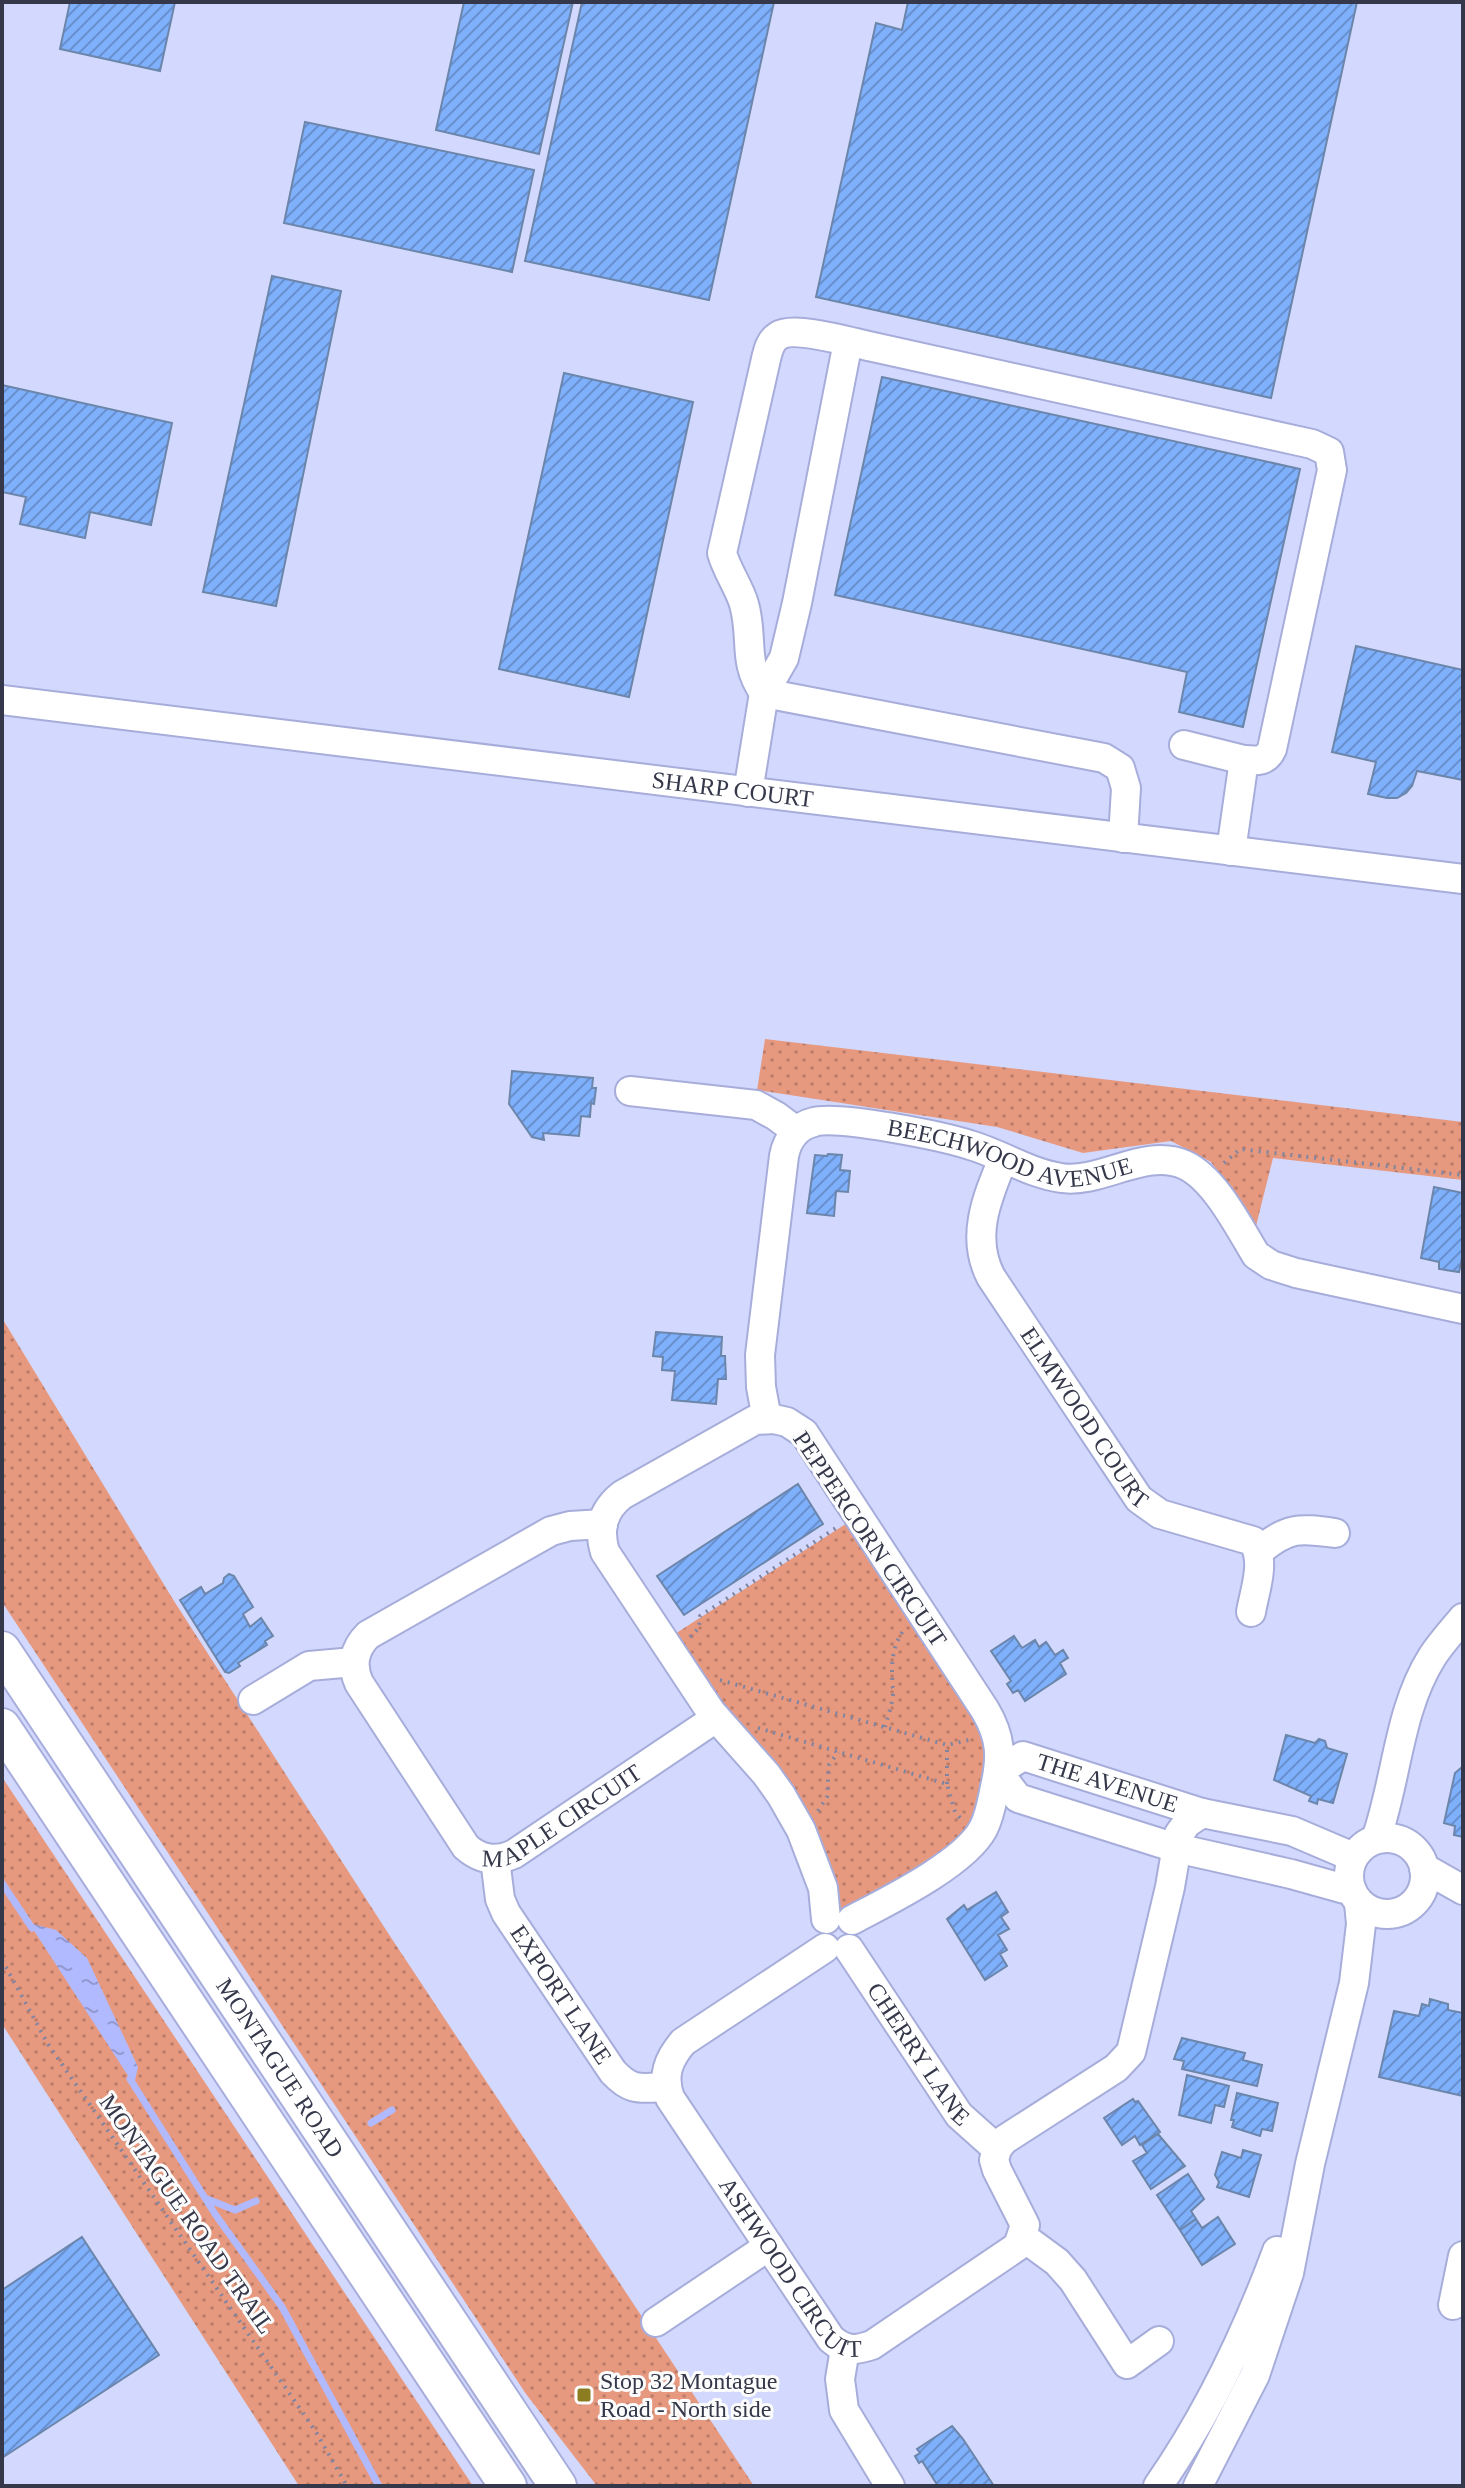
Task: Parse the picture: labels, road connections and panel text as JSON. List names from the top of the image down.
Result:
{
  "streets": {
    "main road": ["MONTAGUE ROAD"],
    "street": [
      "SHARP COURT",
      "BEECHWOOD AVENUE",
      "ELMWOOD COURT",
      "PEPPERCORN CIRCUIT",
      "THE AVENUE",
      "MAPLE CIRCUIT",
      "EXPORT LANE",
      "CHERRY LANE",
      "ASHWOOD CIRCUIT"
    ],
    "path": ["MONTAGUE ROAD TRAIL"]
  },
  "crossings": [
    ["BEECHWOOD AVENUE", "ELMWOOD COURT"],
    ["PEPPERCORN CIRCUIT", "THE AVENUE"],
    ["MAPLE CIRCUIT", "EXPORT LANE"],
    ["EXPORT LANE", "ASHWOOD CIRCUIT"]
  ],
  "places": {
    "transit": ["Stop 32 Montague Road - North side"]
  }
}
